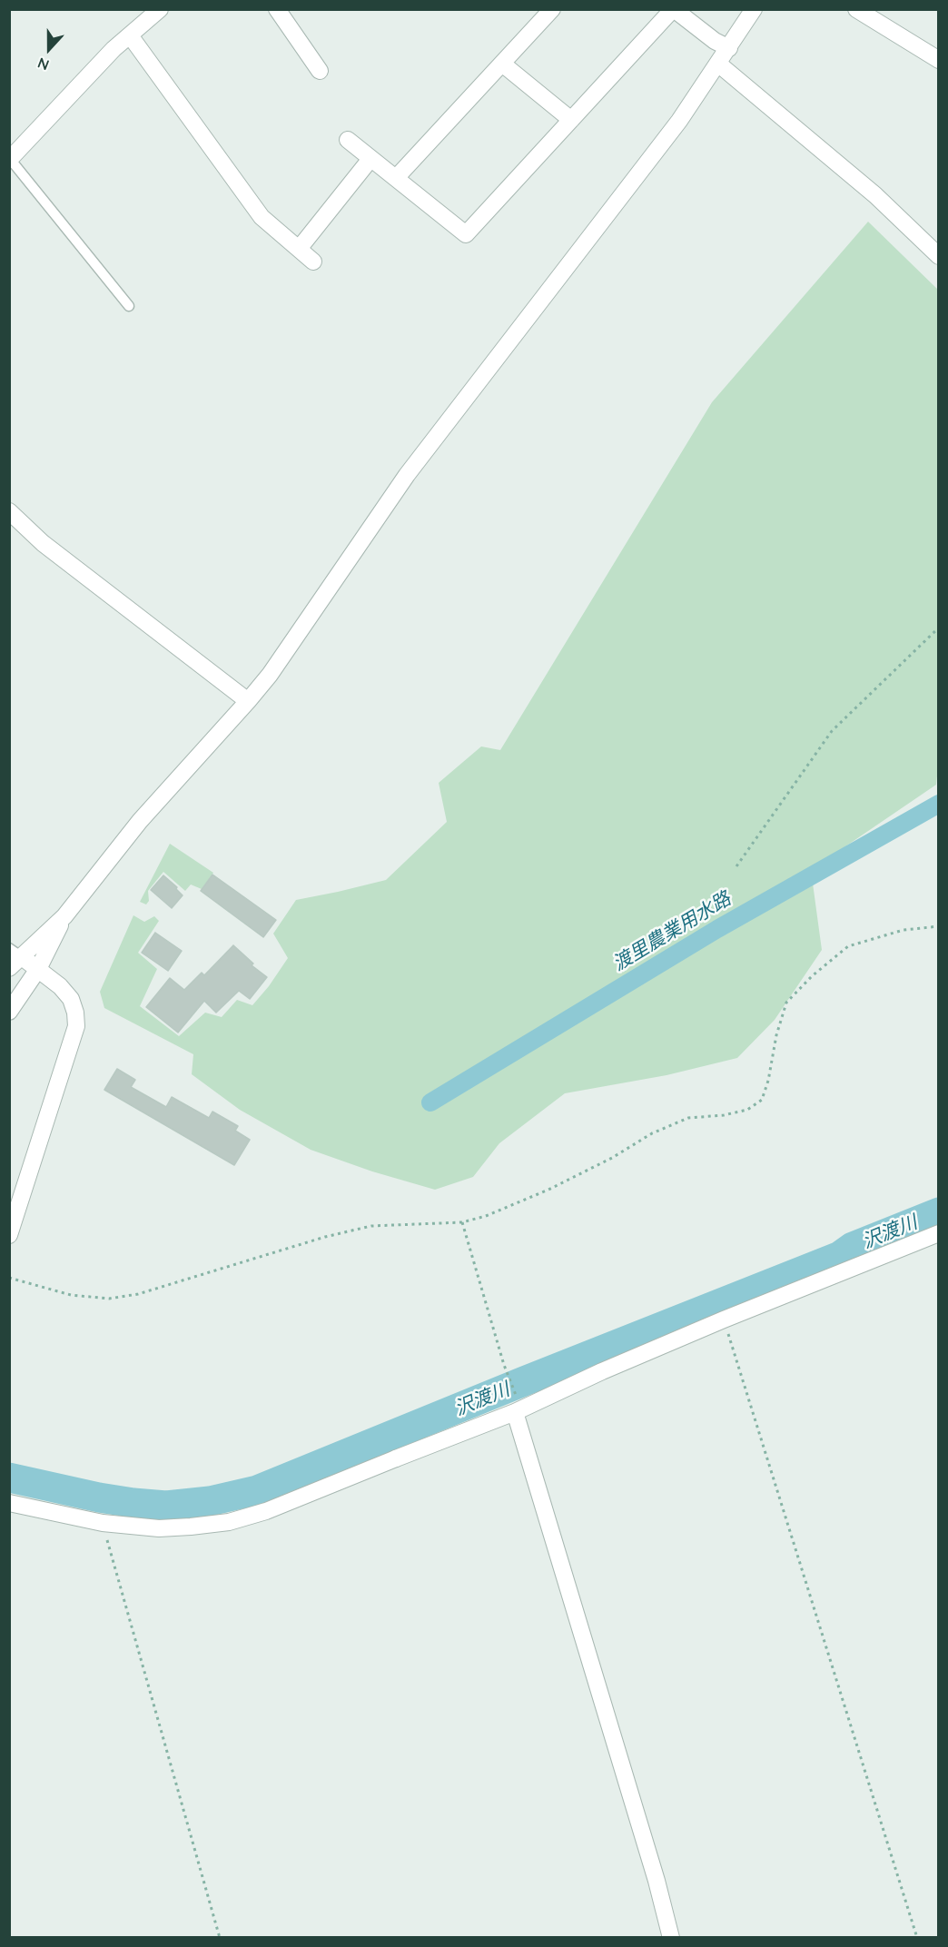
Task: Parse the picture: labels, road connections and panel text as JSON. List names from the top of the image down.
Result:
{
  "water": ["渡里農業用水路", "沢渡川"],
  "north": "bottom"
}
